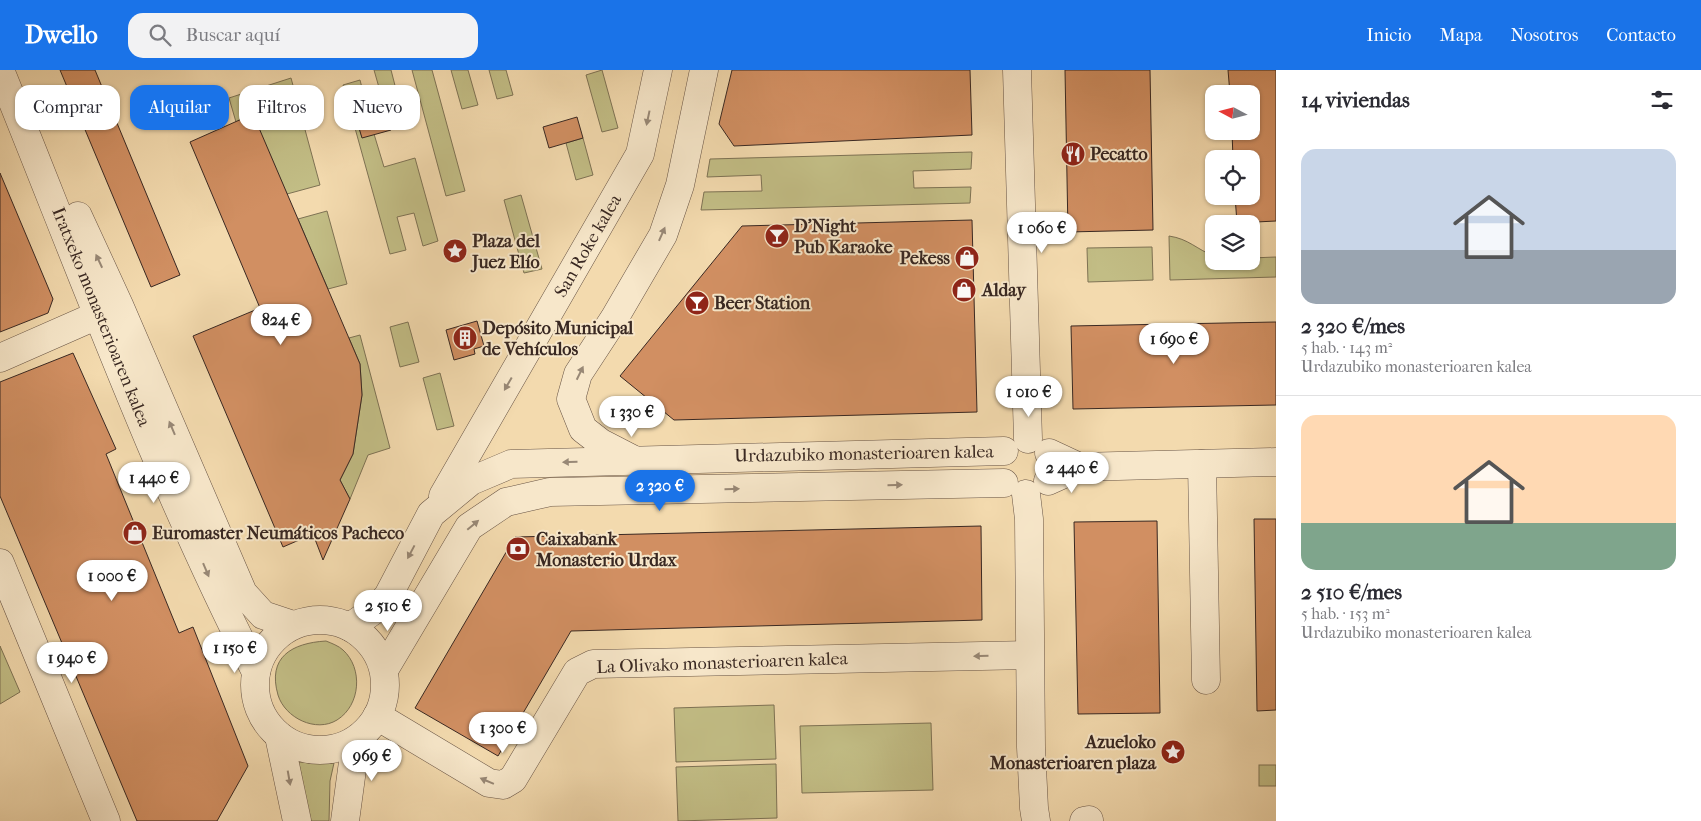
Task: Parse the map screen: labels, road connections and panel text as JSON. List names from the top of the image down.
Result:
{
  "streets": {
    "street": [
      "San Roke kalea",
      "Iratxeko monasterioaren kalea",
      "Urdazubiko monasterioaren kalea",
      "La Olivako monasterioaren kalea"
    ]
  },
  "crossings": [
    ["San Roke kalea", "Urdazubiko monasterioaren kalea"],
    ["Iratxeko monasterioaren kalea", "Urdazubiko monasterioaren kalea"],
    ["Iratxeko monasterioaren kalea", "La Olivako monasterioaren kalea"],
    ["Urdazubiko monasterioaren kalea", "La Olivako monasterioaren kalea"]
  ],
  "one_way": ["San Roke kalea", "La Olivako monasterioaren kalea"],
  "places": {
    "restaurant": ["Pecatto"],
    "bar": ["D'Night Pub Karaoke", "Beer Station"],
    "place": ["Plaza del Juez Elío", "Azueloko Monasterioaren plaza"],
    "shop": ["Pekess", "Alday", "Euromaster Neumáticos Pacheco"],
    "building": ["Depósito Municipal de Vehículos"],
    "bank": ["Caixabank Monasterio Urdax"]
  },
  "north": "left",
  "page": {
    "header": "Dwello",
    "search": "Buscar aquí",
    "nav": [
      "Inicio",
      "Mapa",
      "Nosotros",
      "Contacto"
    ],
    "heading": "14 viviendas",
    "chip": [
      "Comprar",
      "Alquilar",
      "Filtros",
      "Nuevo"
    ],
    "list": [
      {
        "name": "2 320 €/mes",
        "note": "5 hab. · 143 m² · Urdazubiko monasterioaren kalea"
      },
      {
        "name": "2 510 €/mes",
        "note": "5 hab. · 153 m² · Urdazubiko monasterioaren kalea"
      }
    ],
    "price": [
      "1 060 €",
      "824 €",
      "1 690 €",
      "1 010 €",
      "1 330 €",
      "2 440 €",
      "1 440 €",
      "2 320 €",
      "1 000 €",
      "2 510 €",
      "1 150 €",
      "1 940 €",
      "1 300 €",
      "969 €"
    ]
  }
}
